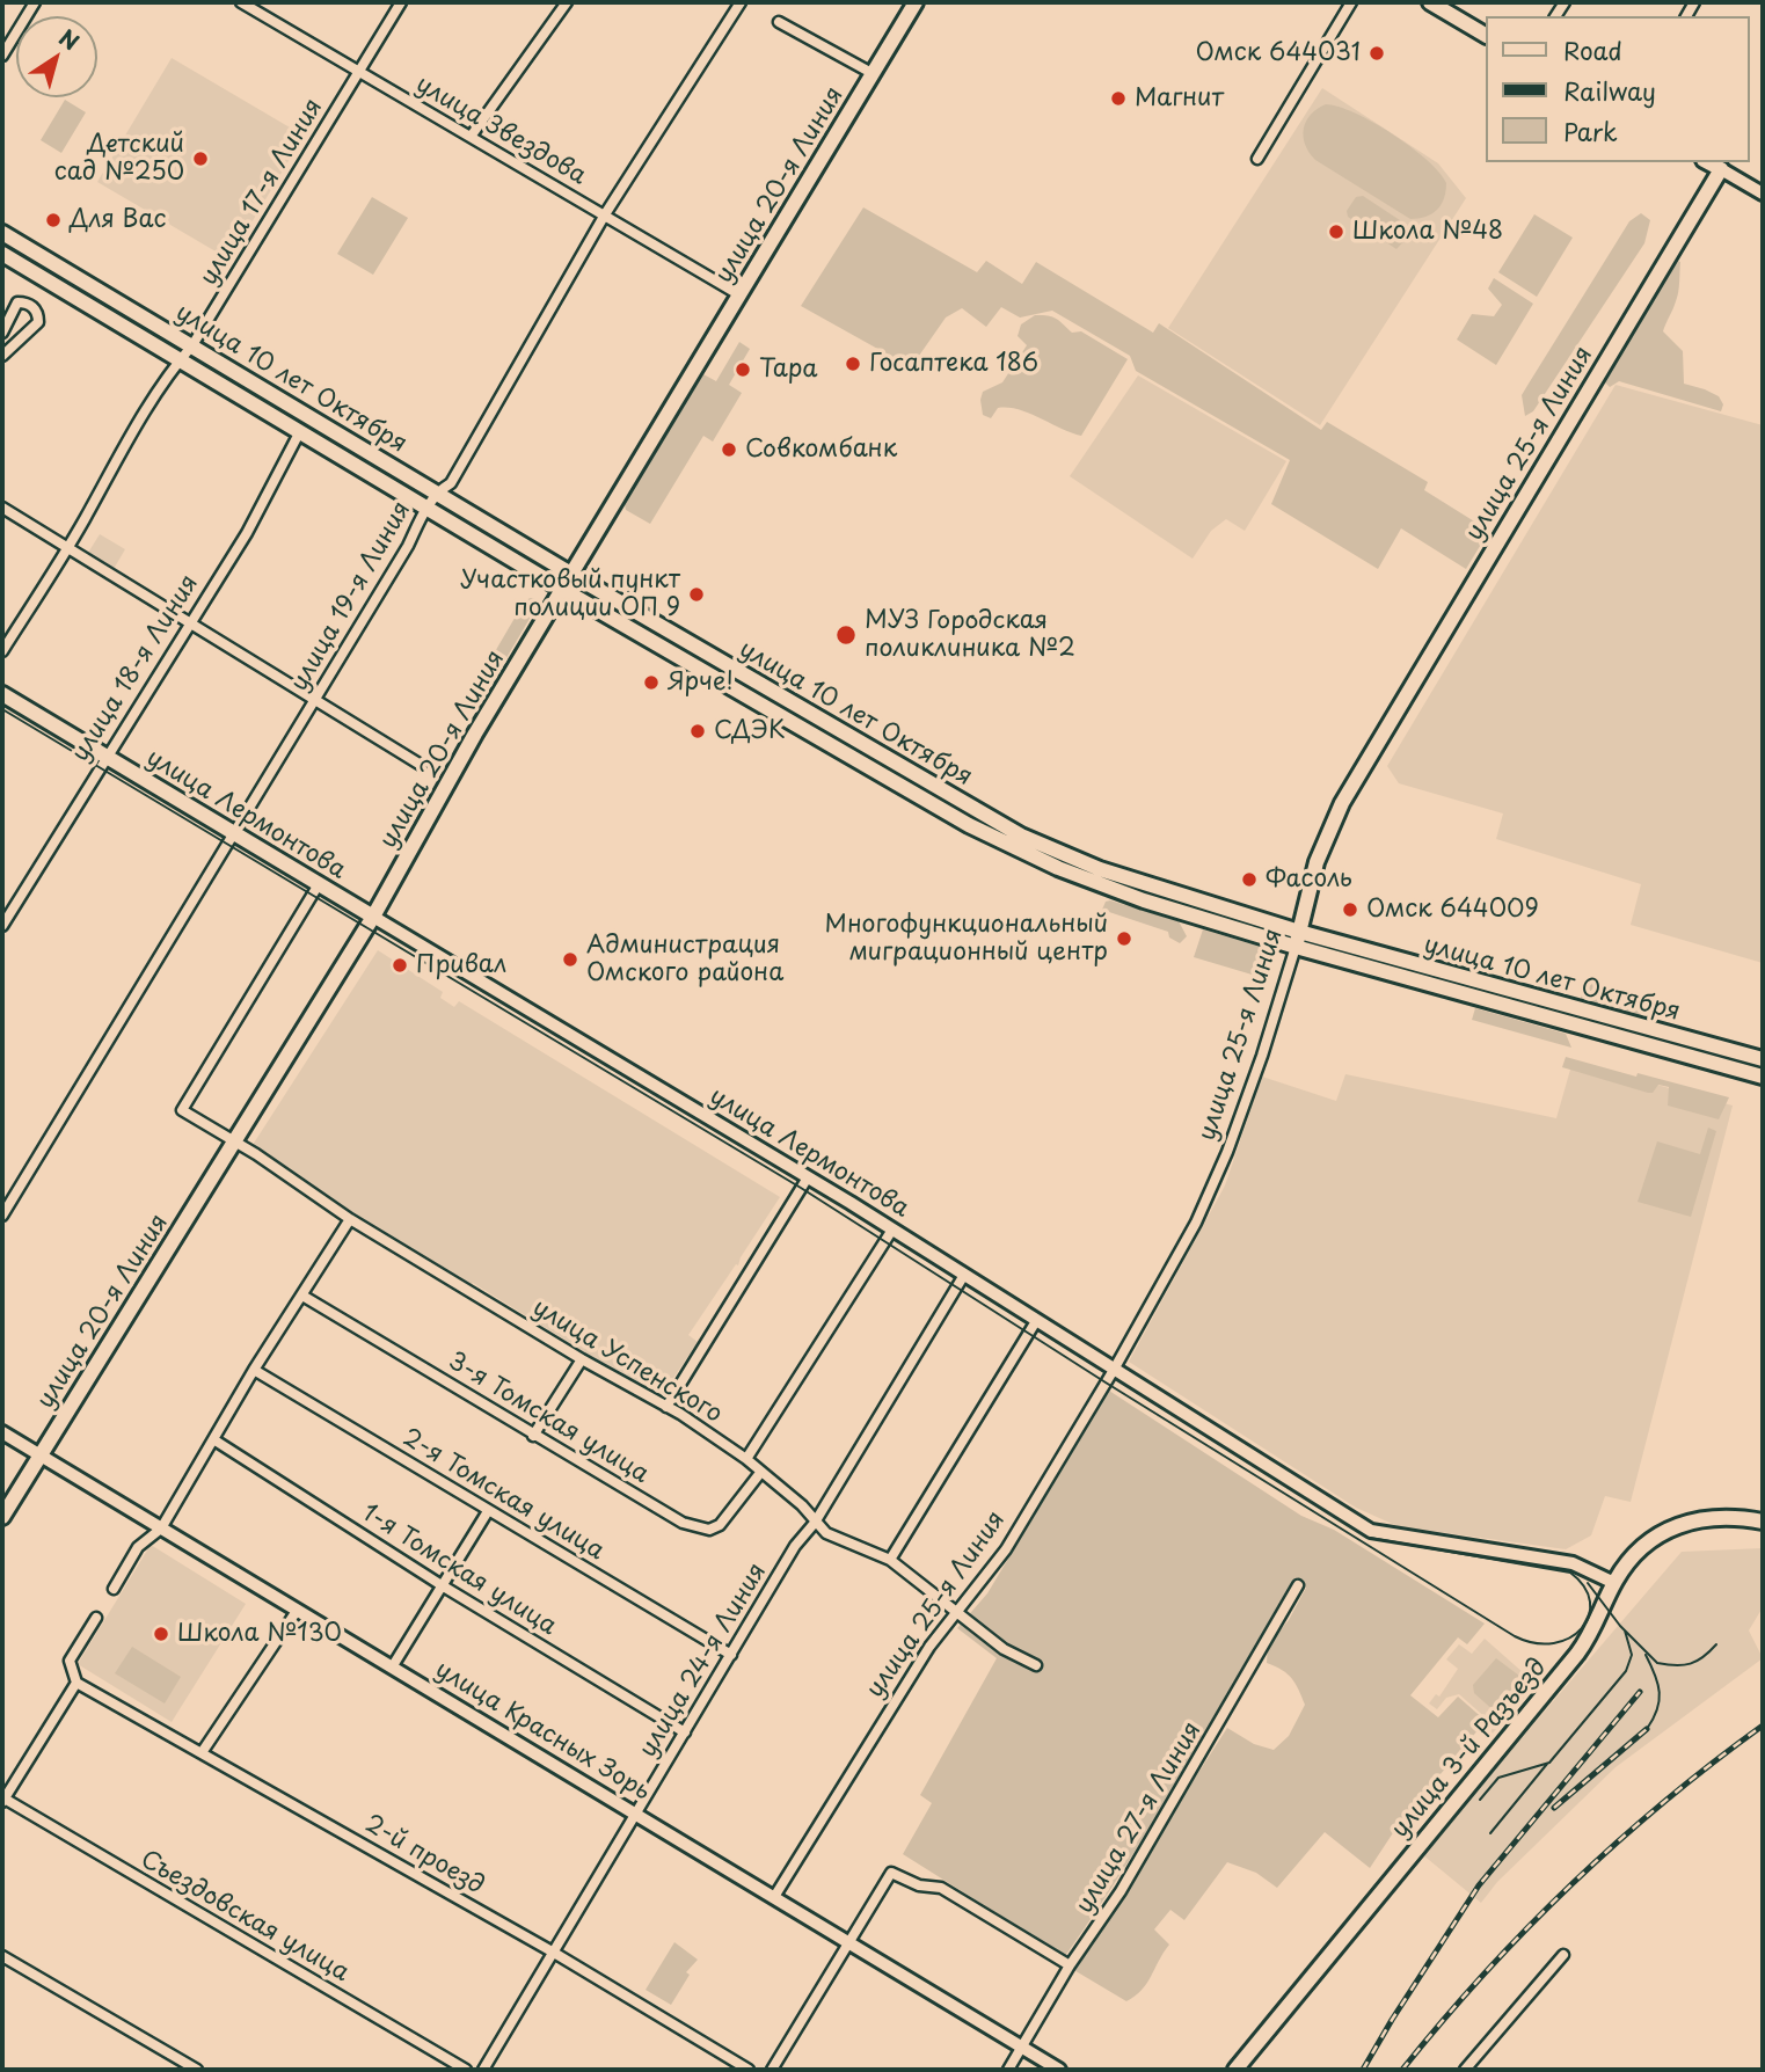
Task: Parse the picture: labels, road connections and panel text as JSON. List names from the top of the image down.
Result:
{
  "streets": {
    "main road": [
      "улица 20-я Линия",
      "улица 10 лет Октября",
      "улица 25-я Линия",
      "улица Лермонтова",
      "улица 3-й Разъезд"
    ],
    "street": [
      "улица Звездова",
      "улица 17-я Линия",
      "улица 19-я Линия",
      "улица 18-я Линия",
      "улица Успенского",
      "3-я Томская улица",
      "2-я Томская улица",
      "1-я Томская улица",
      "улица 24-я Линия",
      "улица Красных Зорь",
      "улица 27-я Линия",
      "2-й проезд",
      "Съездовская улица"
    ]
  },
  "crossings": [
    ["улица Звездова", "улица 20-я Линия"],
    ["улица Звездова", "улица 17-я Линия"],
    ["улица Звездова", "улица 19-я Линия"],
    ["улица 20-я Линия", "улица 10 лет Октября"],
    ["улица 20-я Линия", "улица Лермонтова"],
    ["улица 20-я Линия", "улица Успенского"],
    ["улица 20-я Линия", "улица Красных Зорь"],
    ["улица 17-я Линия", "улица 10 лет Октября"],
    ["улица 10 лет Октября", "улица 25-я Линия"],
    ["улица 10 лет Октября", "улица 19-я Линия"],
    ["улица 10 лет Октября", "улица 18-я Линия"],
    ["улица 25-я Линия", "улица Лермонтова"],
    ["улица 25-я Линия", "улица Успенского"],
    ["улица 25-я Линия", "улица Красных Зорь"],
    ["улица 19-я Линия", "улица Лермонтова"],
    ["улица 18-я Линия", "улица Лермонтова"],
    ["улица Лермонтова", "улица Успенского"],
    ["улица Лермонтова", "улица 24-я Линия"],
    ["улица Лермонтова", "улица 3-й Разъезд"],
    ["улица Успенского", "3-я Томская улица"],
    ["улица Успенского", "улица 24-я Линия"],
    ["2-я Томская улица", "улица 24-я Линия"],
    ["1-я Томская улица", "улица 24-я Линия"],
    ["улица 24-я Линия", "улица Красных Зорь"],
    ["улица 24-я Линия", "2-й проезд"],
    ["улица Красных Зорь", "улица 27-я Линия"]
  ],
  "places": [
    "Омск 644031",
    "Магнит",
    "Детский сад №250",
    "Для Вас",
    "Школа №48",
    "Госаптека 186",
    "Тара",
    "Совкомбанк",
    "Участковый пункт полиции ОП 9",
    "МУЗ Городская поликлиника №2",
    "Ярче!",
    "СДЭК",
    "Фасоль",
    "Омск 644009",
    "Многофункциональный миграционный центр",
    "Администрация Омского района",
    "Привал",
    "Школа №130"
  ],
  "legend": ["Road", "Railway", "Park"],
  "north": "top right"
}
